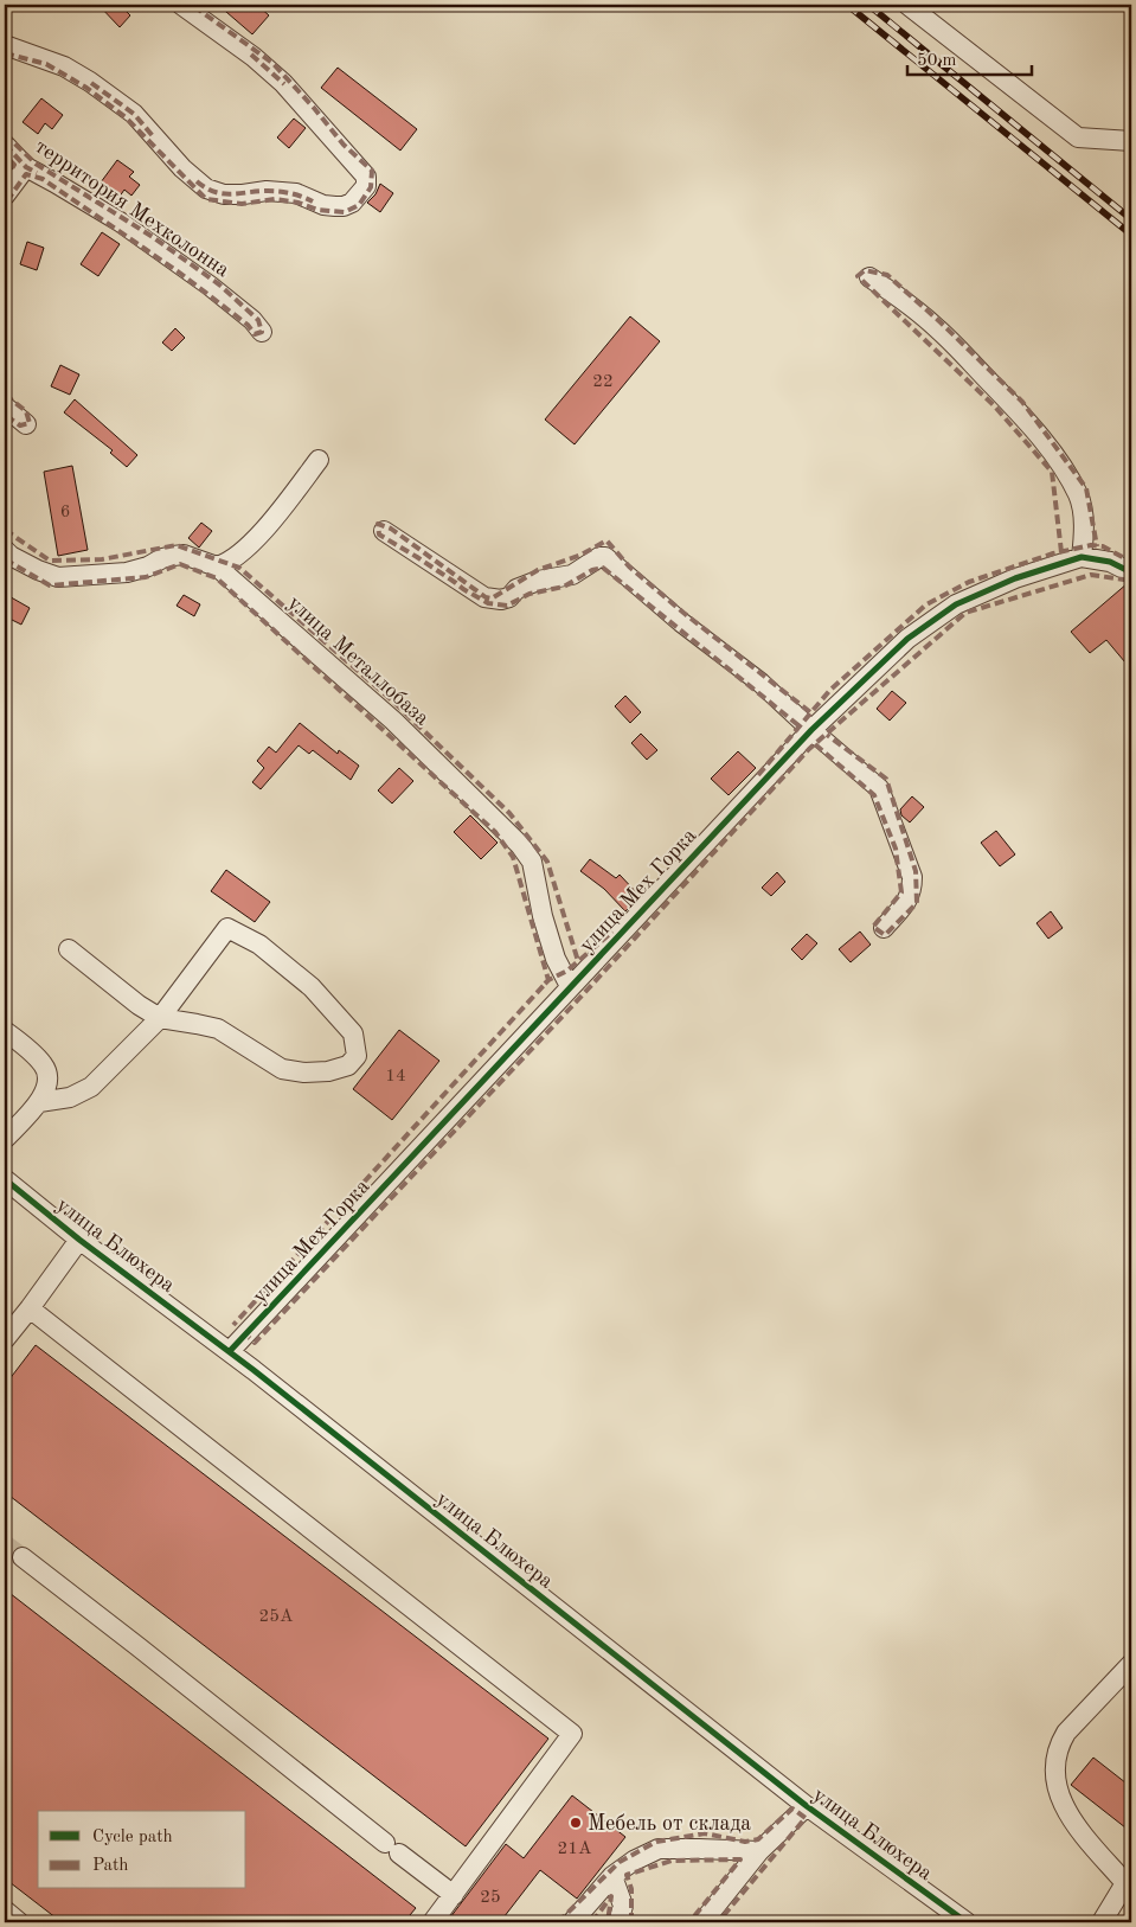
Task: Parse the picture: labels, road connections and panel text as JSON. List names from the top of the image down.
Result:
{
  "streets": {
    "street": [
      "территория Мехколонна",
      "улица Металлобаза",
      "улица Мех Горка",
      "улица Блюхера"
    ]
  },
  "crossings": [
    ["улица Металлобаза", "улица Мех Горка"],
    ["улица Мех Горка", "улица Блюхера"]
  ],
  "places": ["Мебель от склада"],
  "house_numbers": [
    "22",
    "6",
    "14",
    "25А",
    "21А",
    "25"
  ],
  "legend": ["Cycle path", "Path"],
  "scale_bar": "50 m"
}
